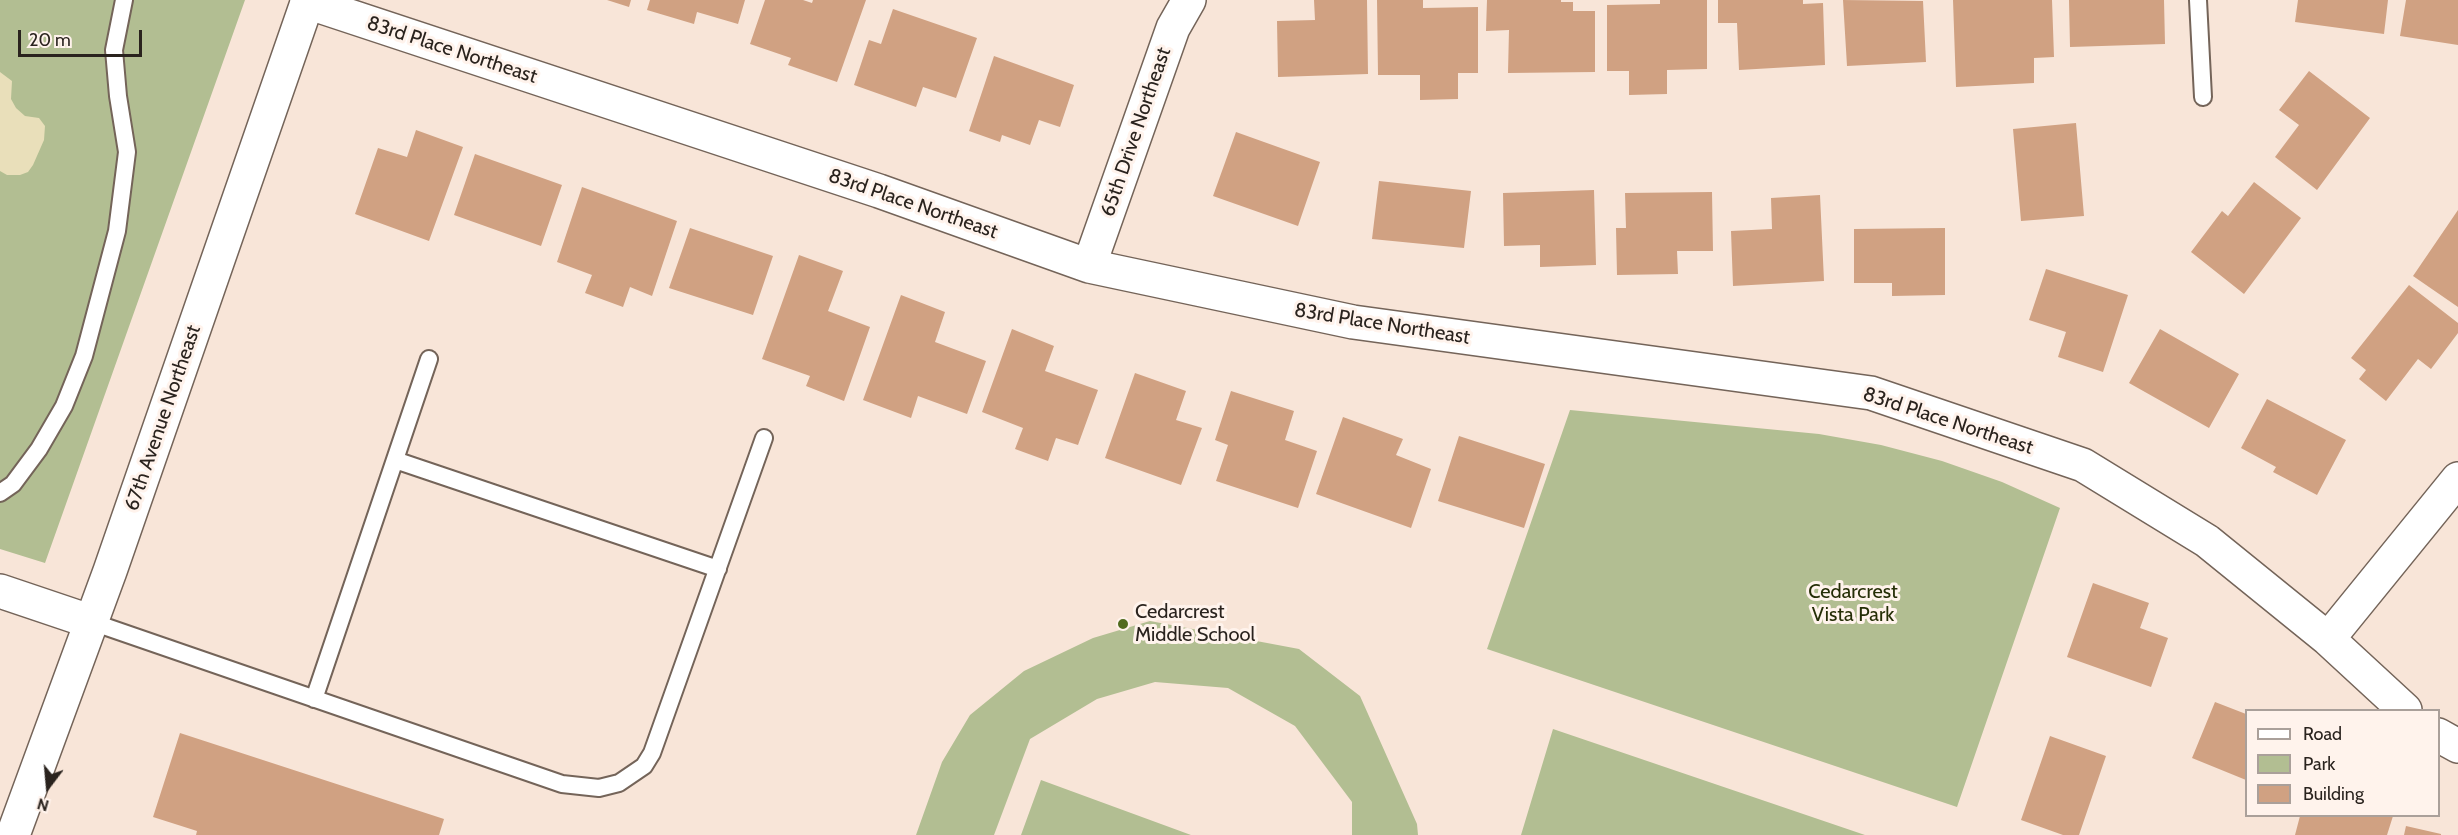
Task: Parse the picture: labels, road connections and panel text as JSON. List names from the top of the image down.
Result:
{
  "streets": {
    "street": ["83rd Place Northeast", "65th Drive Northeast", "67th Avenue Northeast"]
  },
  "crossings": [
    ["83rd Place Northeast", "65th Drive Northeast"],
    ["83rd Place Northeast", "67th Avenue Northeast"]
  ],
  "parks": ["Cedarcrest Vista Park"],
  "places": ["Cedarcrest Middle School"],
  "legend": ["Road", "Park", "Building"],
  "scale_bar": "20 m",
  "north": "bottom"
}
